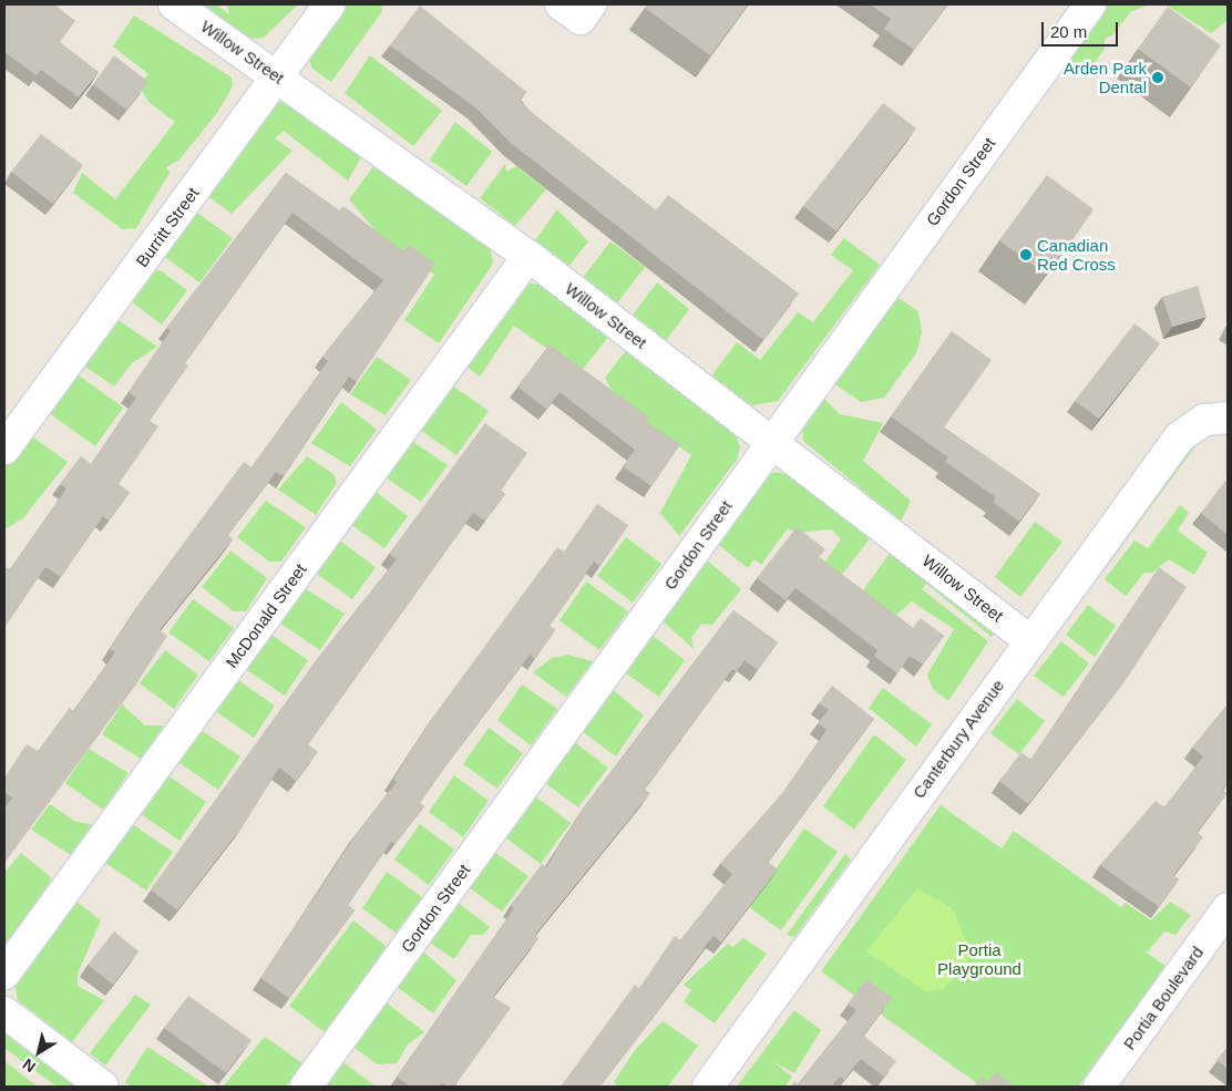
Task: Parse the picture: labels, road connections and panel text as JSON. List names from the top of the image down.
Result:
{
  "streets": {
    "street": [
      "Willow Street",
      "Gordon Street",
      "Burritt Street",
      "McDonald Street",
      "Canterbury Avenue",
      "Portia Boulevard"
    ]
  },
  "crossings": [
    ["Willow Street", "Gordon Street"],
    ["Willow Street", "Burritt Street"],
    ["Willow Street", "McDonald Street"],
    ["Willow Street", "Canterbury Avenue"]
  ],
  "parks": ["Portia Playground"],
  "places": ["Arden Park Dental", "Canadian Red Cross"],
  "scale_bar": "20 m",
  "north": "bottom left"
}
